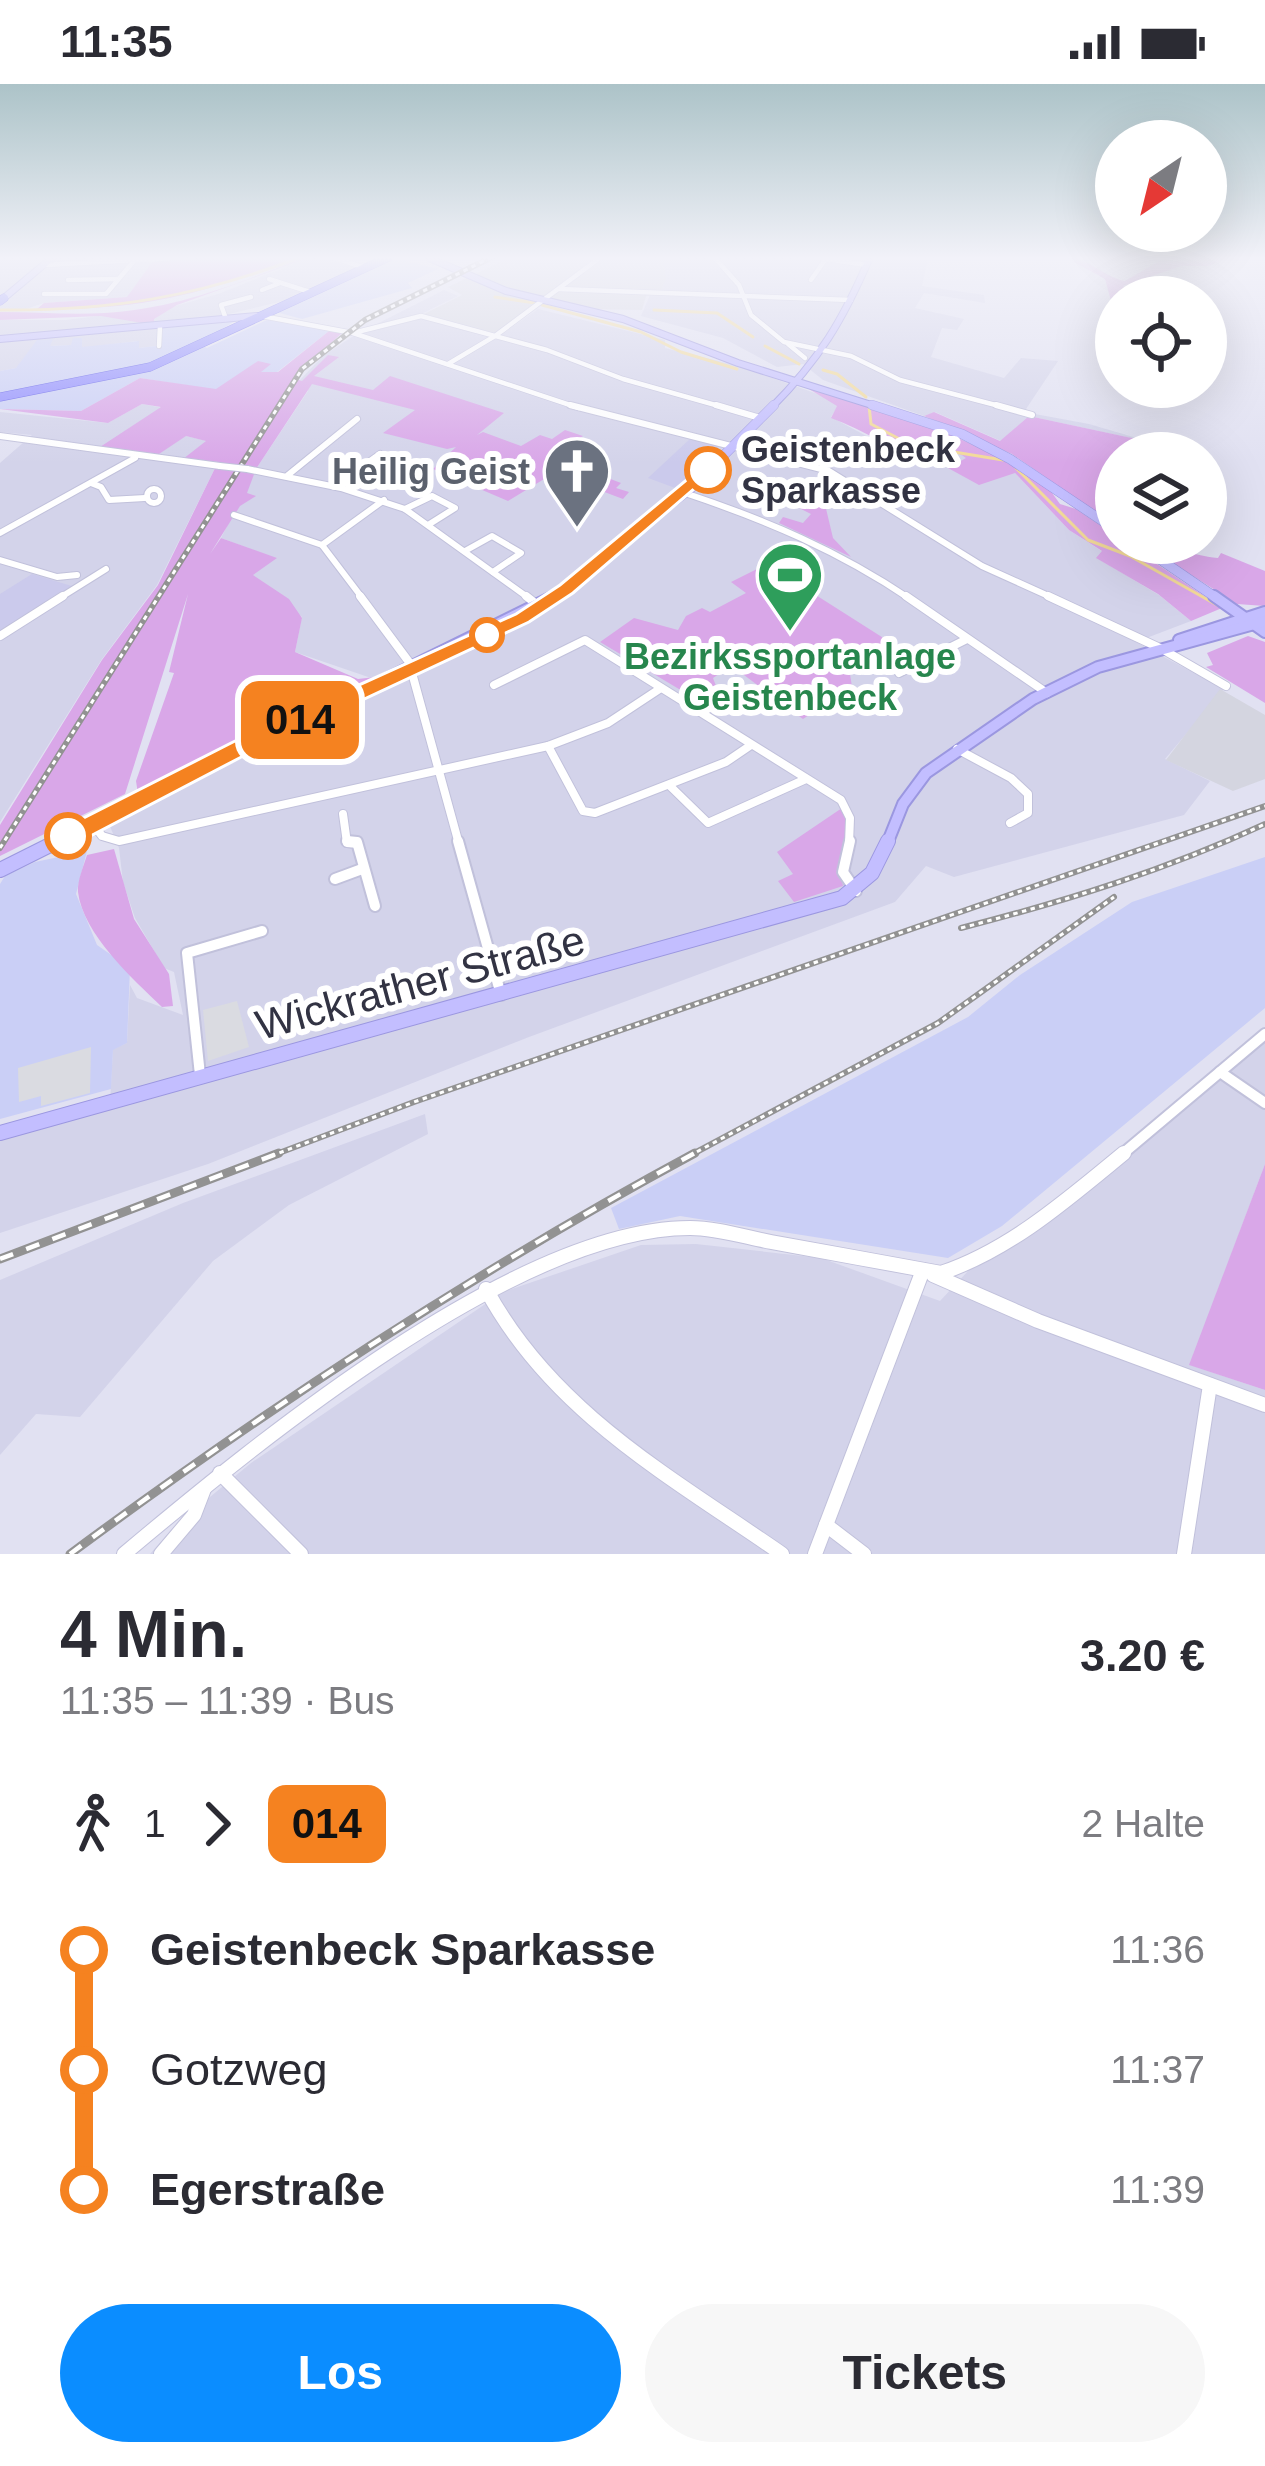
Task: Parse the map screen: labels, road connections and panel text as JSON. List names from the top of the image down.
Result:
{
  "streets": {
    "main road": ["Wickrather Straße"]
  },
  "places": {
    "other": ["Geistenbeck Sparkasse"],
    "church": ["Heilig Geist"],
    "sports": ["Bezirkssportanlage Geistenbeck"]
  },
  "lines": ["bus line 014"],
  "north": "bottom left",
  "page": {
    "status": "11:35",
    "on_map": "014",
    "heading": ["4 Min.", "11:35 – 11:39 · Bus", "3.20 €"],
    "legs": ["1", "014", "2 Halte"],
    "list": [
      {
        "name": "Geistenbeck Sparkasse",
        "value": "11:36"
      },
      {
        "name": "Gotzweg",
        "value": "11:37"
      },
      {
        "name": "Egerstraße",
        "value": "11:39"
      }
    ],
    "buttons": ["Los", "Tickets"]
  }
}
